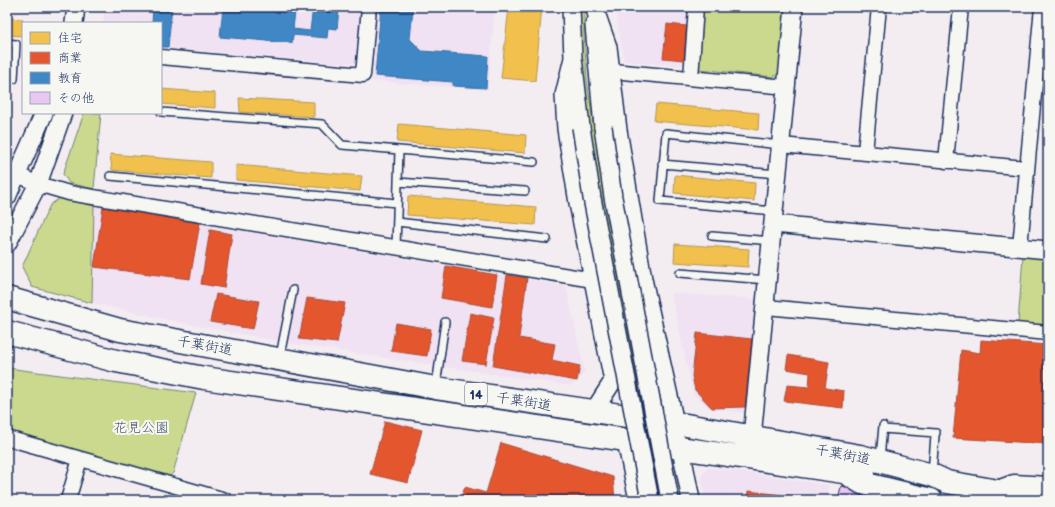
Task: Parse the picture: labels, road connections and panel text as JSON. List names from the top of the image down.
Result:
{
  "streets": {
    "highway": ["千葉街道", "14"]
  },
  "parks": ["花見公園"],
  "legend": [
    "住宅",
    "商業",
    "教育",
    "その他"
  ]
}
